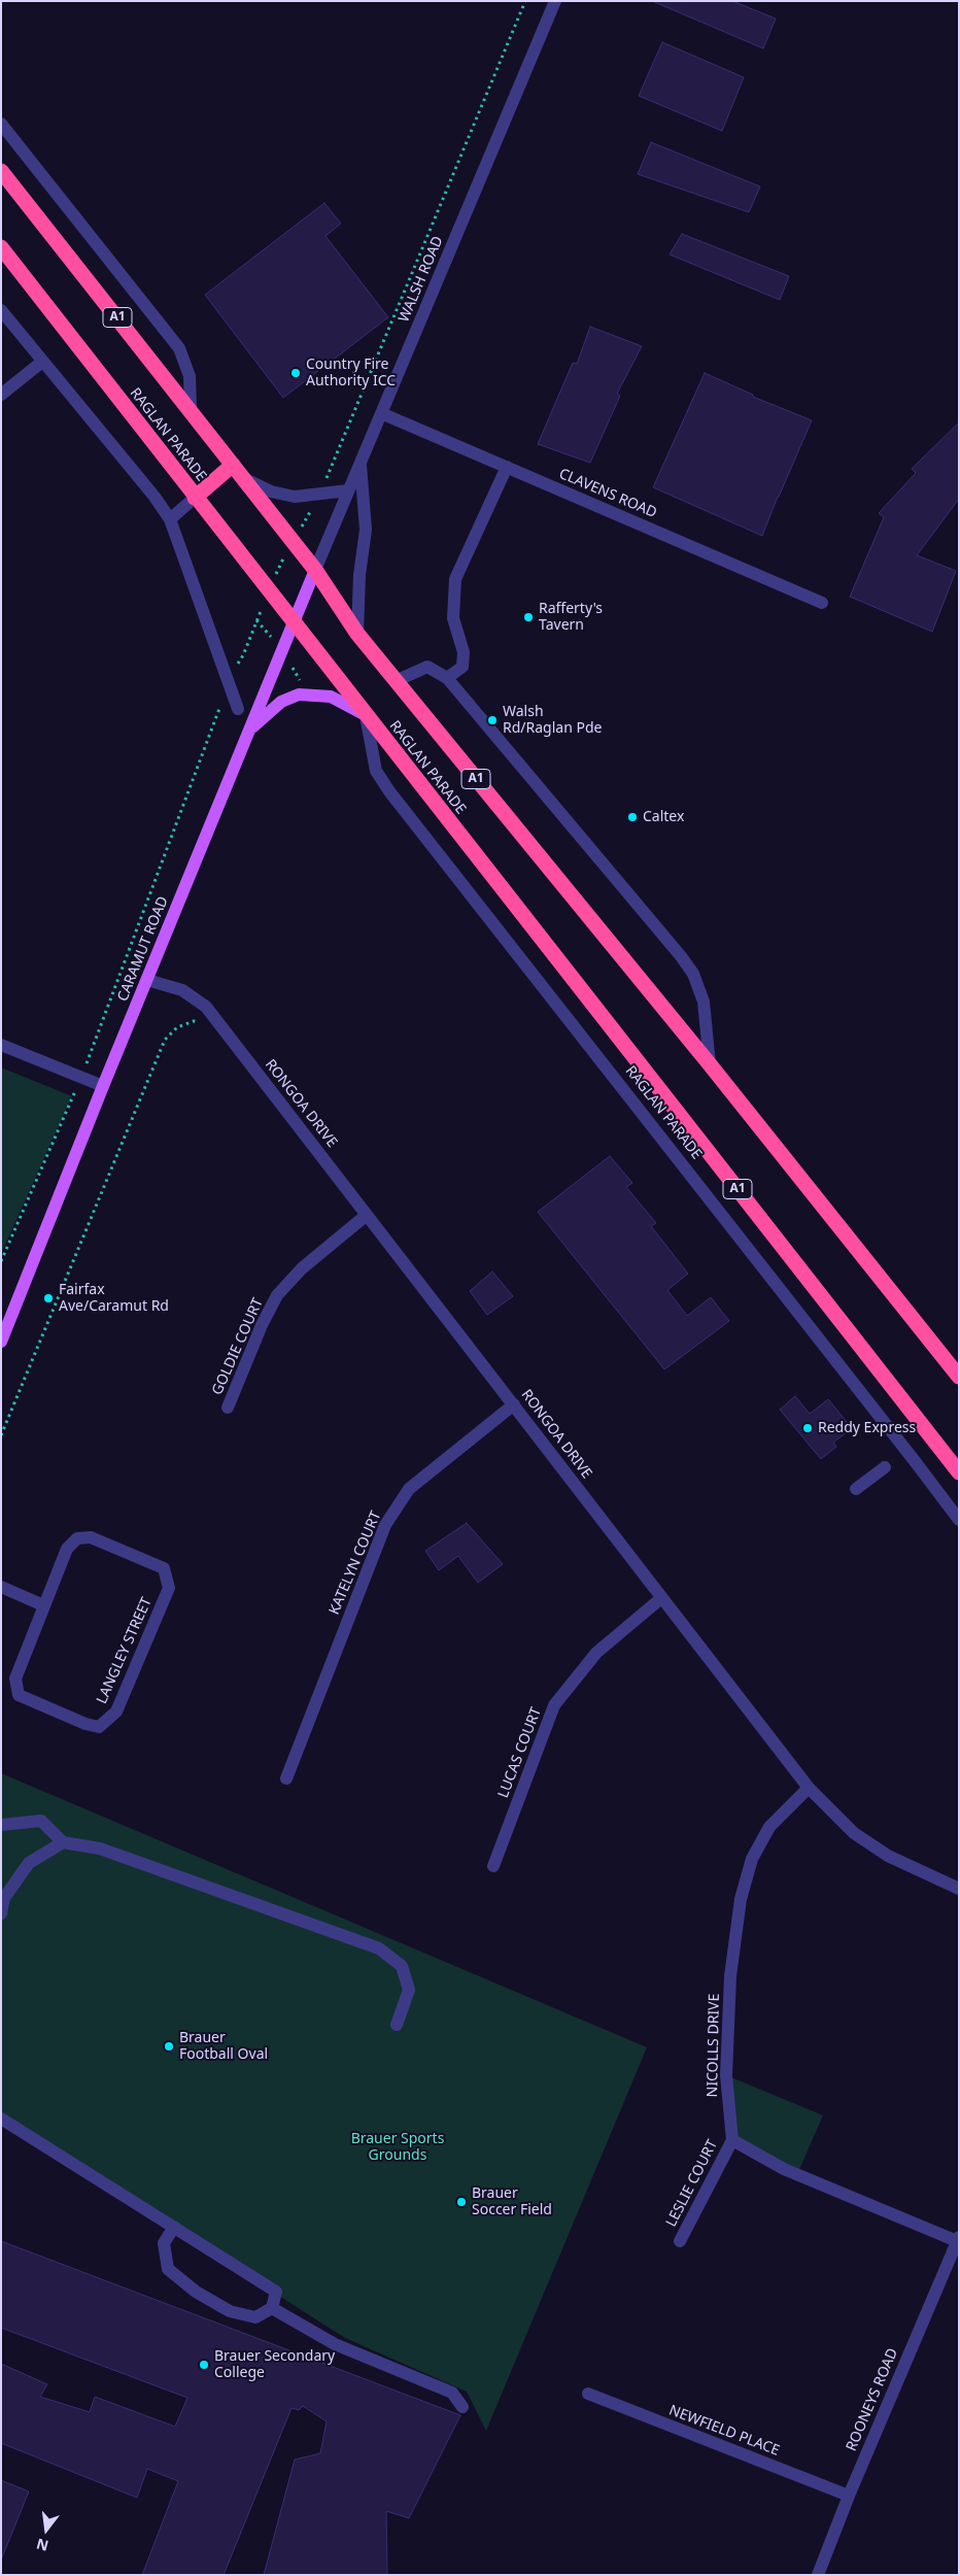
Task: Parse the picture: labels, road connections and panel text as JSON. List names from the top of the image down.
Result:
{
  "streets": {
    "highway": ["A1", "RAGLAN PARADE"],
    "main road": ["CARAMUT ROAD"],
    "street": [
      "WALSH ROAD",
      "CLAVENS ROAD",
      "RONGOA DRIVE",
      "GOLDIE COURT",
      "KATELYN COURT",
      "LANGLEY STREET",
      "LUCAS COURT",
      "NICOLLS DRIVE",
      "LESLIE COURT",
      "ROONEYS ROAD",
      "NEWFIELD PLACE"
    ]
  },
  "crossings": [
    ["WALSH ROAD", "A1"],
    ["WALSH ROAD", "CLAVENS ROAD"],
    ["WALSH ROAD", "CARAMUT ROAD"],
    ["A1", "CARAMUT ROAD"],
    ["RAGLAN PARADE", "CARAMUT ROAD"],
    ["CARAMUT ROAD", "RONGOA DRIVE"],
    ["RONGOA DRIVE", "GOLDIE COURT"],
    ["RONGOA DRIVE", "KATELYN COURT"],
    ["RONGOA DRIVE", "LUCAS COURT"],
    ["RONGOA DRIVE", "NICOLLS DRIVE"],
    ["NICOLLS DRIVE", "LESLIE COURT"],
    ["ROONEYS ROAD", "NEWFIELD PLACE"]
  ],
  "parks": ["Brauer Sports Grounds"],
  "places": [
    "Country Fire Authority ICC",
    "Rafferty's Tavern",
    "Walsh Rd/Raglan Pde",
    "Caltex",
    "Fairfax Ave/Caramut Rd",
    "Reddy Express",
    "Brauer Football Oval",
    "Brauer Soccer Field",
    "Brauer Secondary College"
  ],
  "north": "bottom"
}
